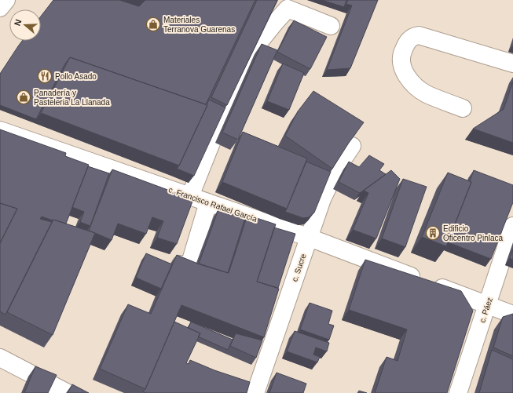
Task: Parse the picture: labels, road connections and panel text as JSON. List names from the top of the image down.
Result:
{
  "streets": {
    "street": ["c. Francisco Rafael García", "c. Sucre", "c. Páez"]
  },
  "crossings": [
    ["c. Francisco Rafael García", "c. Sucre"],
    ["c. Francisco Rafael García", "c. Páez"]
  ],
  "places": {
    "shop": ["Materiales Terranova Guarenas", "Panadería y Pasteleria La Llanada"],
    "restaurant": ["Pollo Asado"],
    "building": ["Edificio Oficentro Pinlaca"]
  },
  "north": "left"
}
